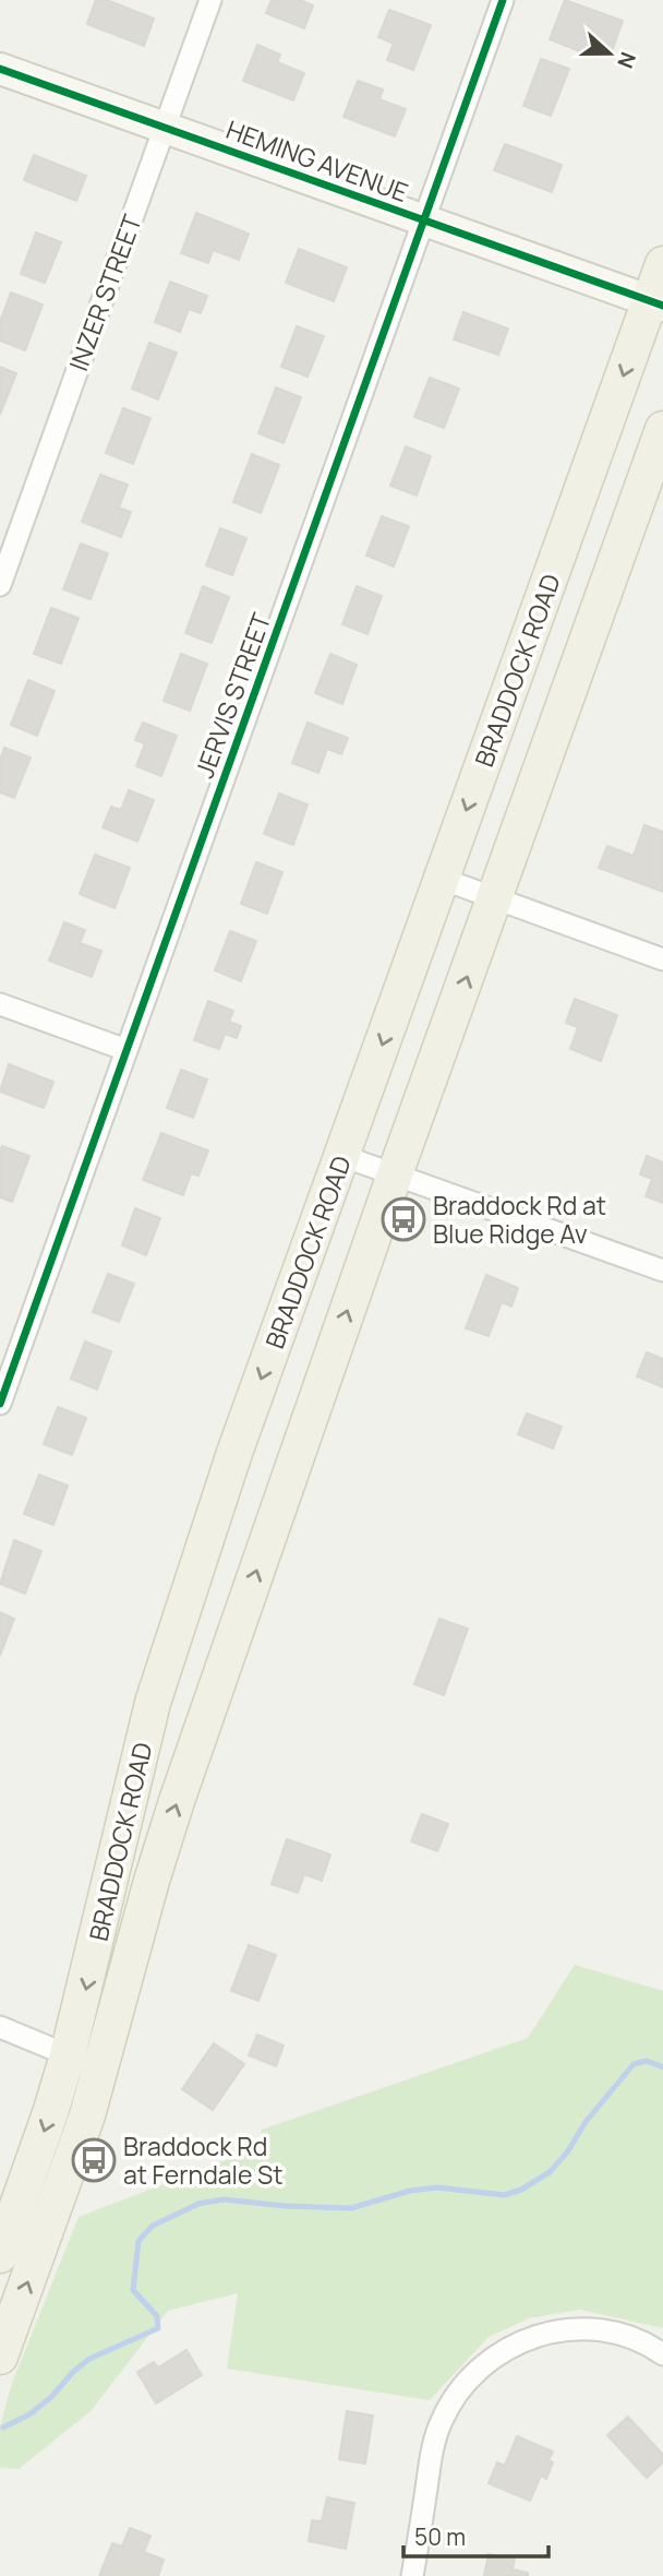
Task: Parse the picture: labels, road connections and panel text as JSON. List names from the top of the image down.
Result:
{
  "streets": {
    "main road": ["BRADDOCK ROAD"],
    "street": ["HEMING AVENUE", "INZER STREET", "JERVIS STREET"]
  },
  "crossings": [
    ["HEMING AVENUE", "INZER STREET"],
    ["HEMING AVENUE", "BRADDOCK ROAD"],
    ["HEMING AVENUE", "JERVIS STREET"]
  ],
  "places": {
    "bus stop": ["Braddock Rd at Blue Ridge Av", "Braddock Rd at Ferndale St"]
  },
  "scale_bar": "50 m",
  "north": "right"
}
